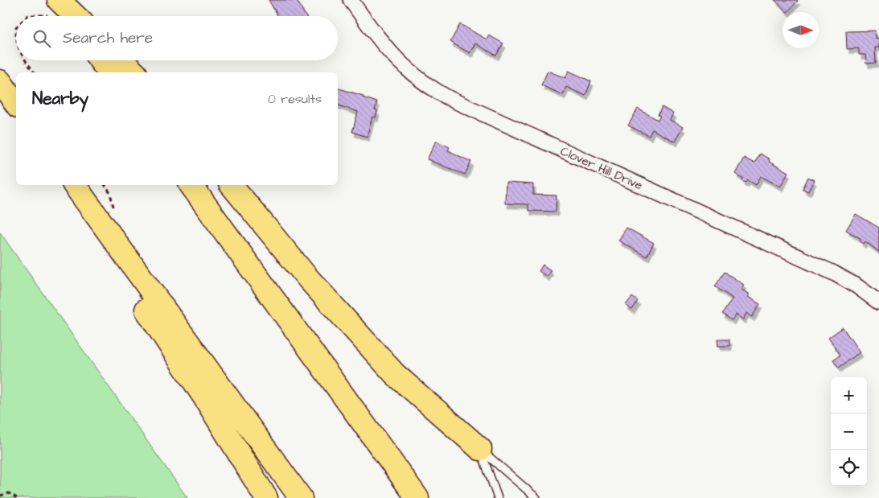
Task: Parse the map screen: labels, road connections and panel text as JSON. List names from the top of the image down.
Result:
{
  "streets": {
    "street": ["Clover Hill Drive"]
  },
  "north": "right",
  "page": {
    "search": "Search here",
    "heading": ["Nearby", "0 results"],
    "map_buttons": ["+", "−"]
  }
}
